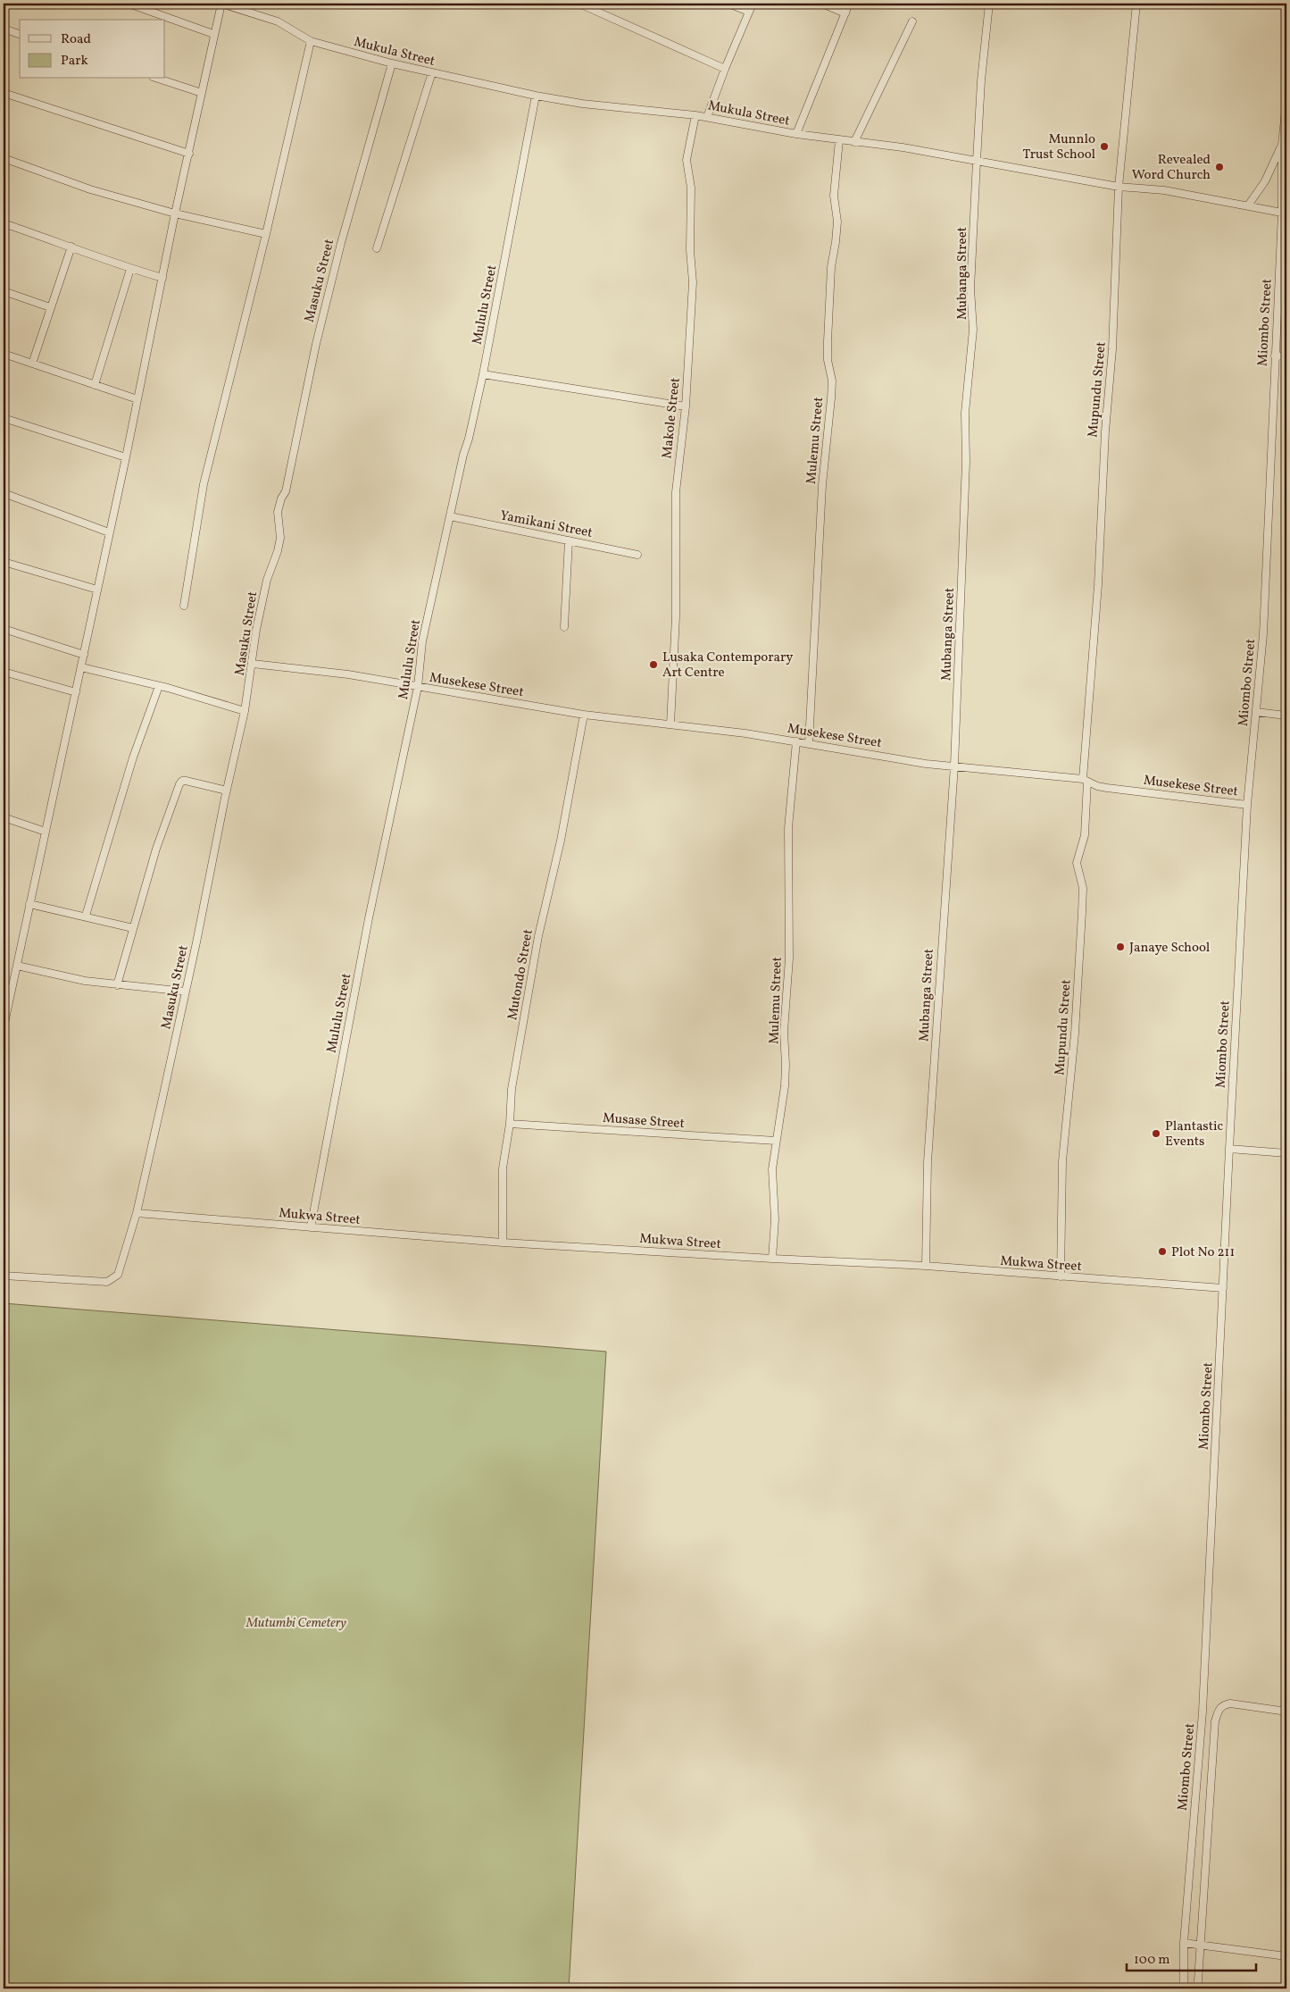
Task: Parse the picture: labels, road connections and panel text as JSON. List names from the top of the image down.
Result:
{
  "streets": {
    "street": [
      "Mukula Street",
      "Mubanga Street",
      "Masuku Street",
      "Mululu Street",
      "Miombo Street",
      "Mupundu Street",
      "Makole Street",
      "Mulemu Street",
      "Yamikani Street",
      "Musekese Street",
      "Mutondo Street",
      "Musase Street",
      "Mukwa Street"
    ]
  },
  "crossings": [
    ["Mukula Street", "Mubanga Street"],
    ["Mukula Street", "Masuku Street"],
    ["Mukula Street", "Mululu Street"],
    ["Mukula Street", "Miombo Street"],
    ["Mukula Street", "Mupundu Street"],
    ["Mukula Street", "Makole Street"],
    ["Mukula Street", "Mulemu Street"],
    ["Mubanga Street", "Musekese Street"],
    ["Mubanga Street", "Mukwa Street"],
    ["Masuku Street", "Musekese Street"],
    ["Masuku Street", "Mukwa Street"],
    ["Mululu Street", "Yamikani Street"],
    ["Mululu Street", "Musekese Street"],
    ["Mululu Street", "Mukwa Street"],
    ["Miombo Street", "Musekese Street"],
    ["Miombo Street", "Mukwa Street"],
    ["Mupundu Street", "Musekese Street"],
    ["Mupundu Street", "Mukwa Street"],
    ["Makole Street", "Musekese Street"],
    ["Mulemu Street", "Musekese Street"],
    ["Mulemu Street", "Musase Street"],
    ["Mulemu Street", "Mukwa Street"],
    ["Musekese Street", "Mutondo Street"],
    ["Mutondo Street", "Musase Street"],
    ["Mutondo Street", "Mukwa Street"]
  ],
  "parks": ["Mutumbi Cemetery"],
  "places": [
    "Munnlo Trust School",
    "Revealed Word Church",
    "Lusaka Contemporary Art Centre",
    "Janaye School",
    "Plantastic Events",
    "Plot No 211"
  ],
  "legend": ["Road", "Park"],
  "scale_bar": "100 m"
}
